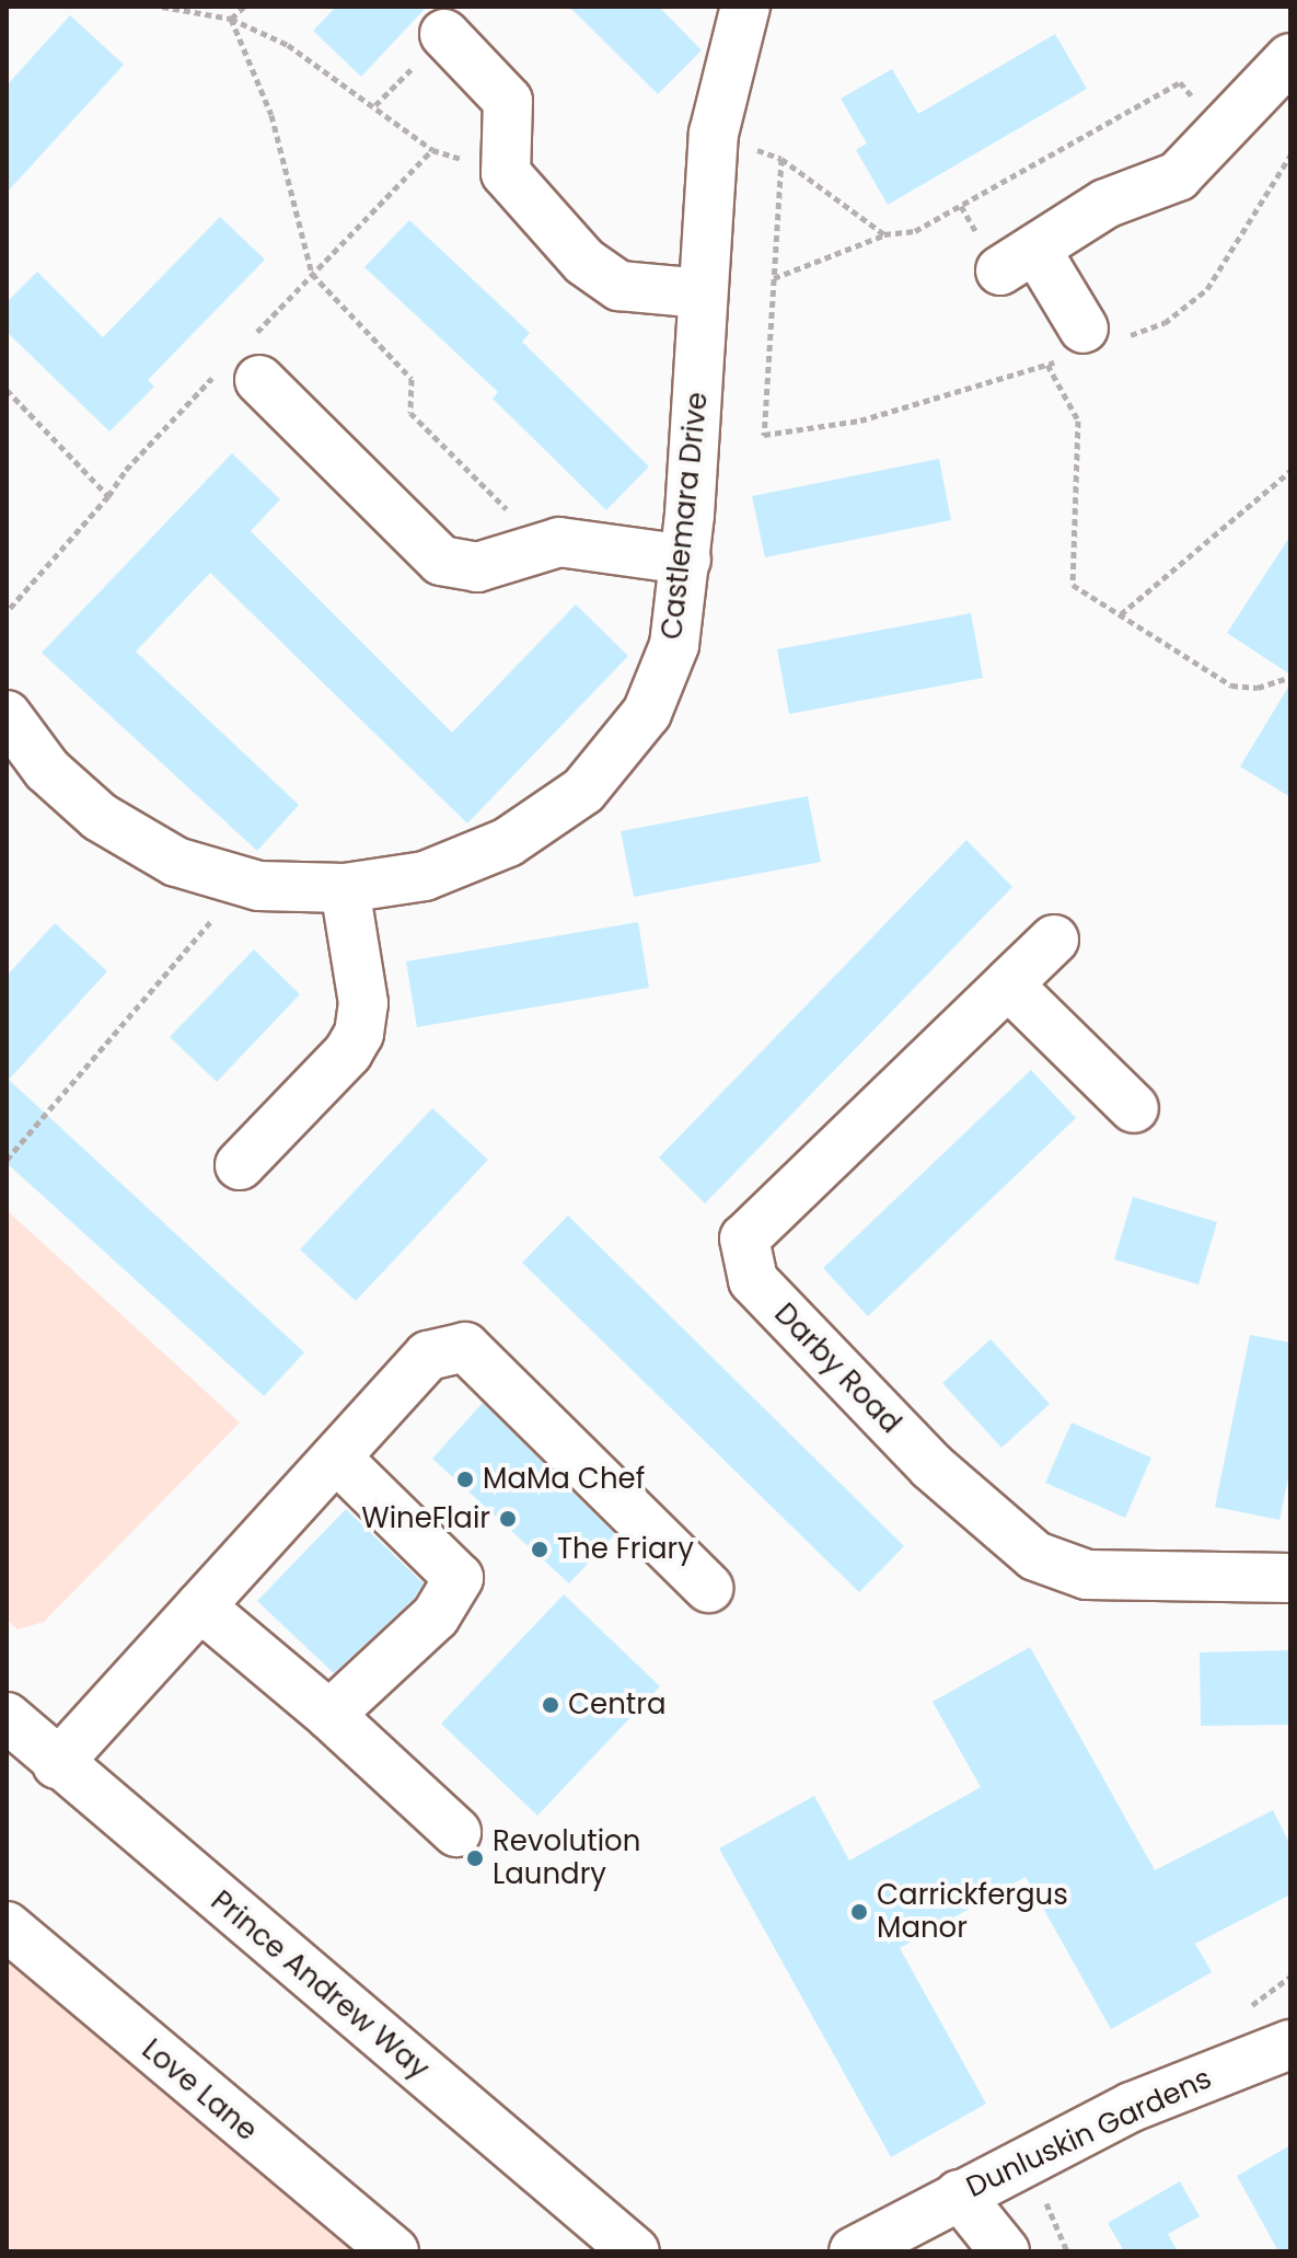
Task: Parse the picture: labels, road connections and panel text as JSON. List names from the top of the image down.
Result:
{
  "streets": {
    "street": [
      "Castlemara Drive",
      "Darby Road",
      "Prince Andrew Way",
      "Love Lane",
      "Dunluskin Gardens"
    ]
  },
  "places": [
    "MaMa Chef",
    "WineFlair",
    "The Friary",
    "Centra",
    "Revolution Laundry",
    "Carrickfergus Manor"
  ]
}
